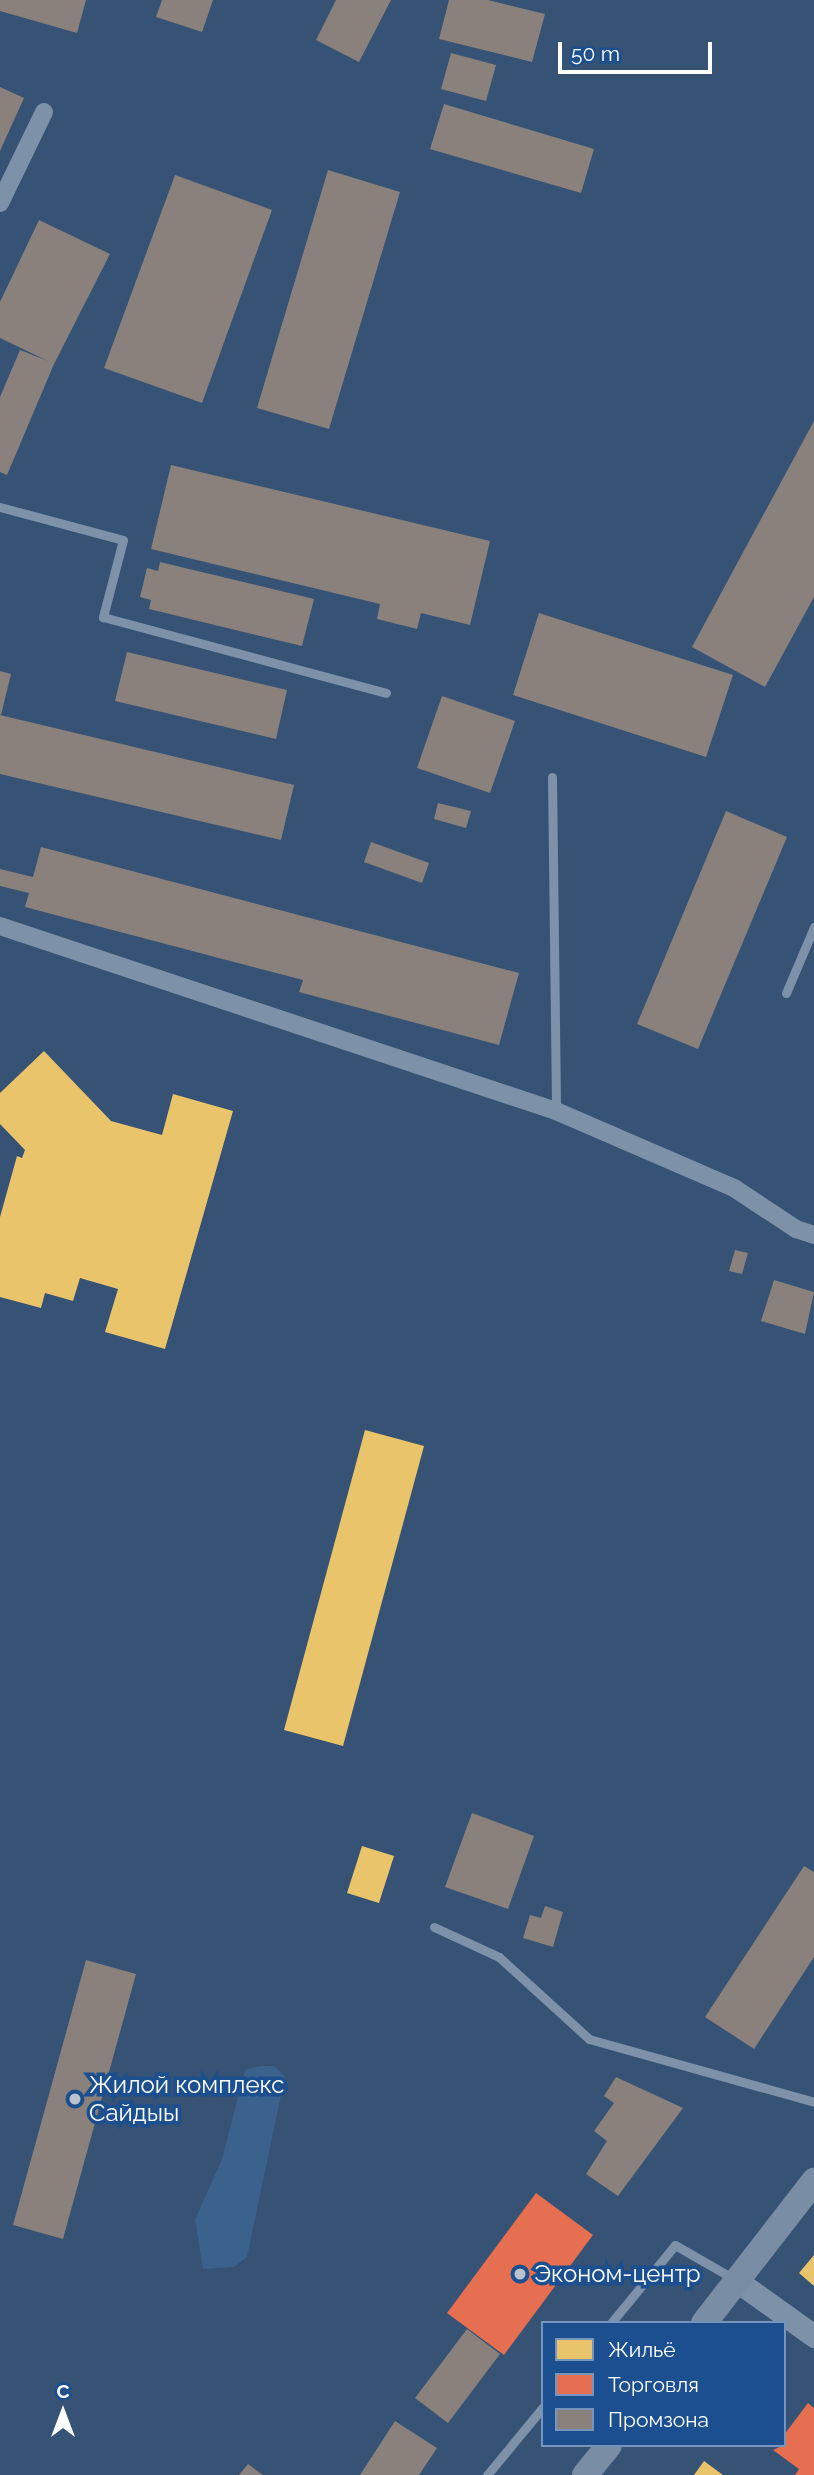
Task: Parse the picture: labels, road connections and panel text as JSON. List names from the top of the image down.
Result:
{
  "places": ["Жилой комплекс Сайдыы", "Эконом-центр"],
  "legend": ["Жильё", "Торговля", "Промзона"],
  "scale_bar": "50 m",
  "north": "top"
}
